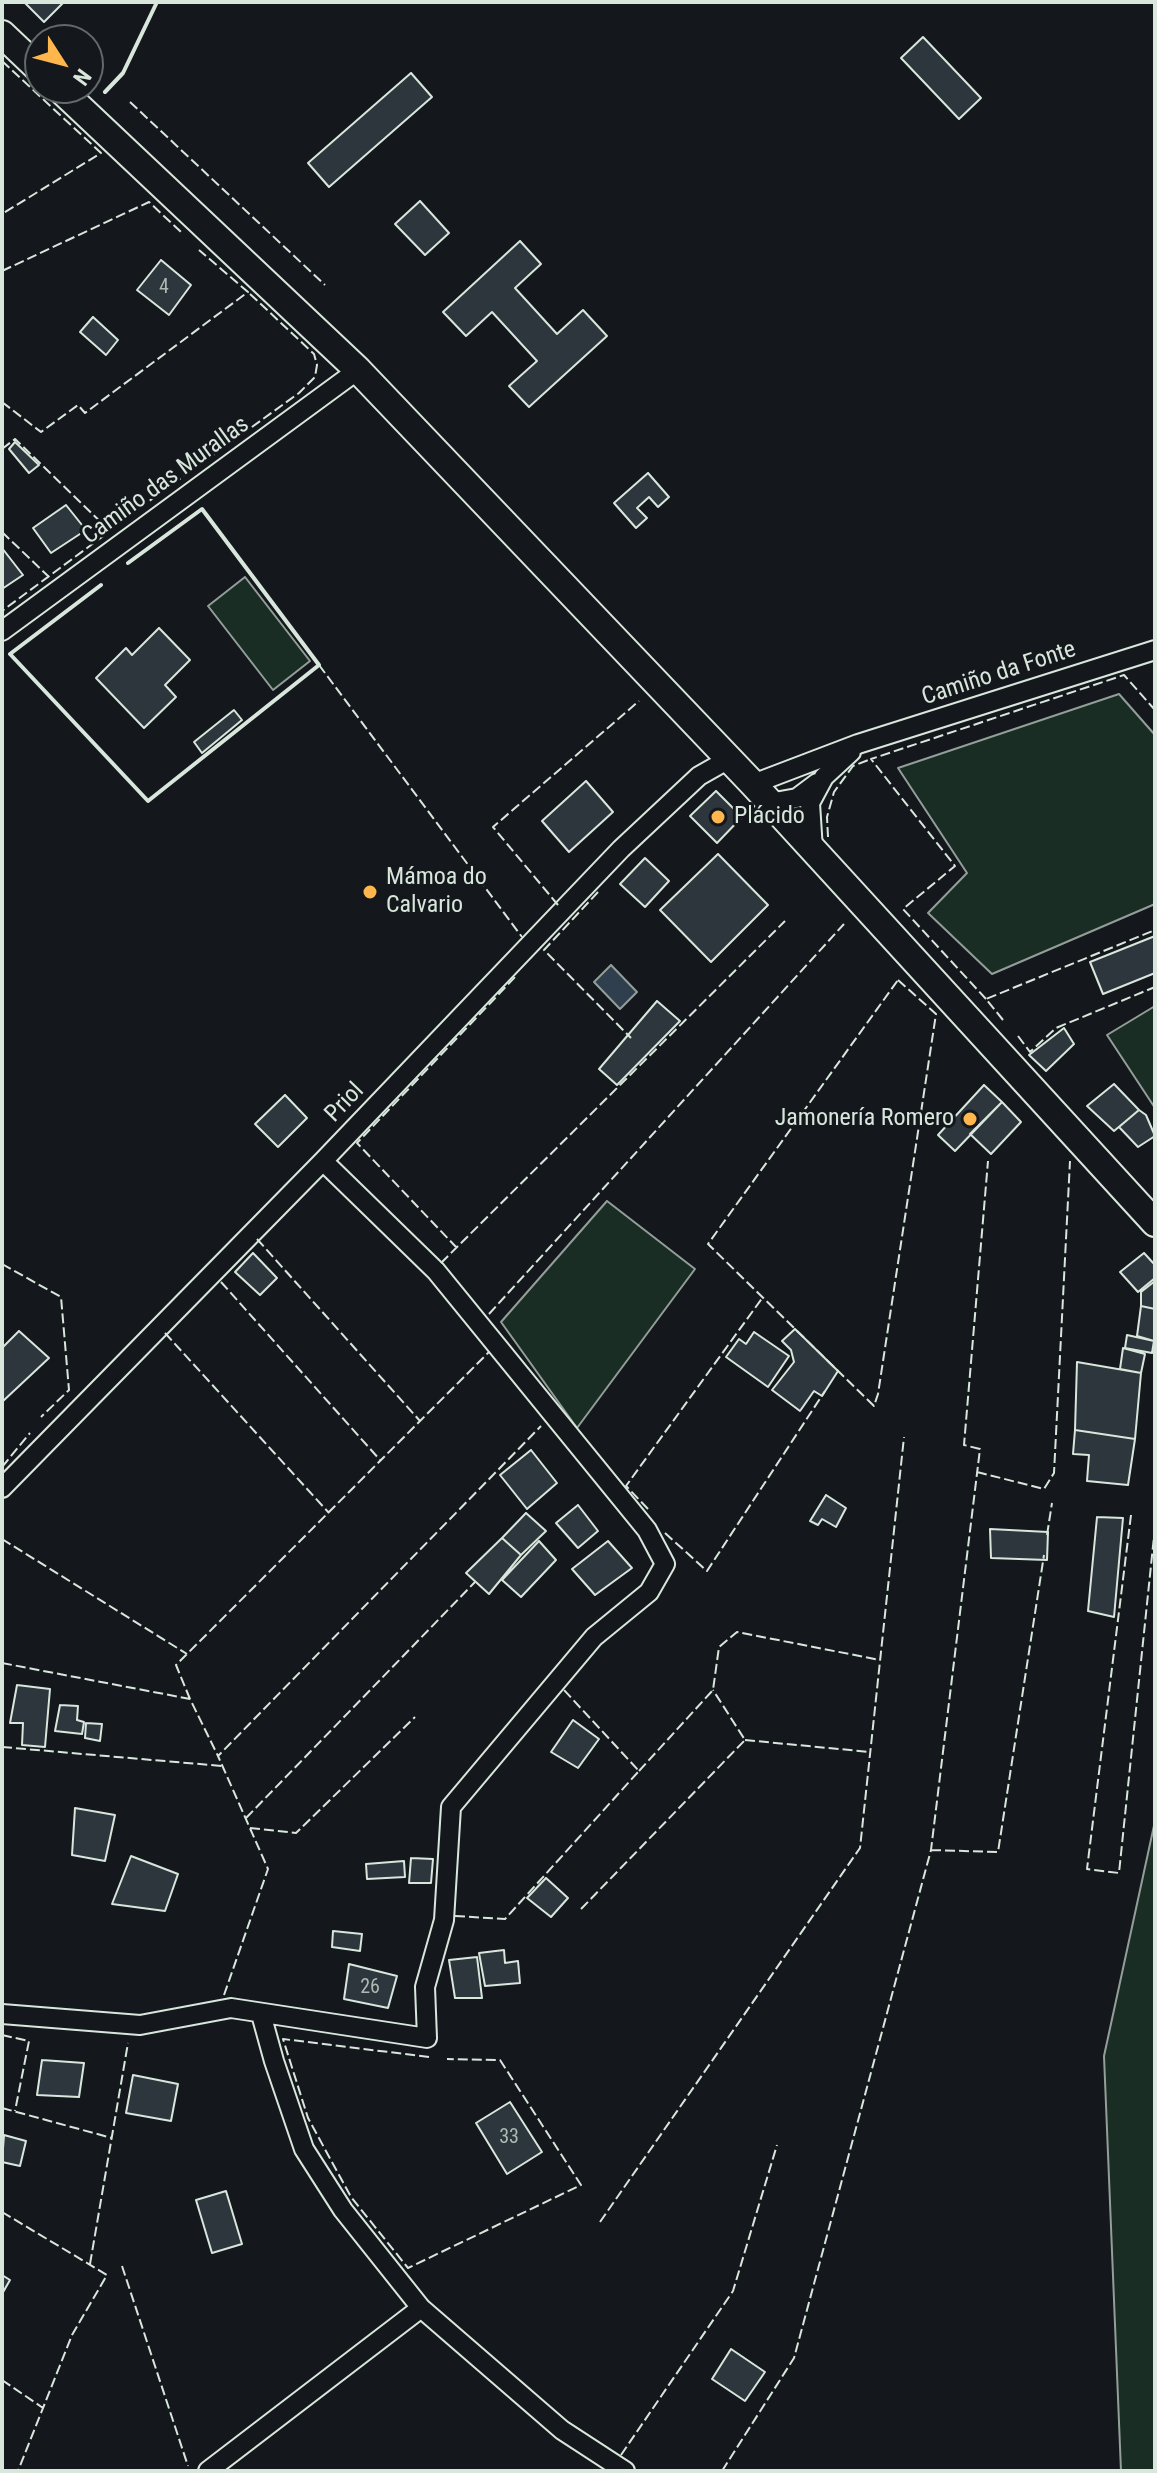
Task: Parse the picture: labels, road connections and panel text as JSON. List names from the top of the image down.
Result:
{
  "streets": {
    "street": ["Camiño das Murallas", "Camiño da Fonte", "Priol"]
  },
  "places": ["Plácido", "Mámoa do Calvario", "Jamonería Romero"],
  "house_numbers": ["4", "26", "33"],
  "north": "bottom right"
}
